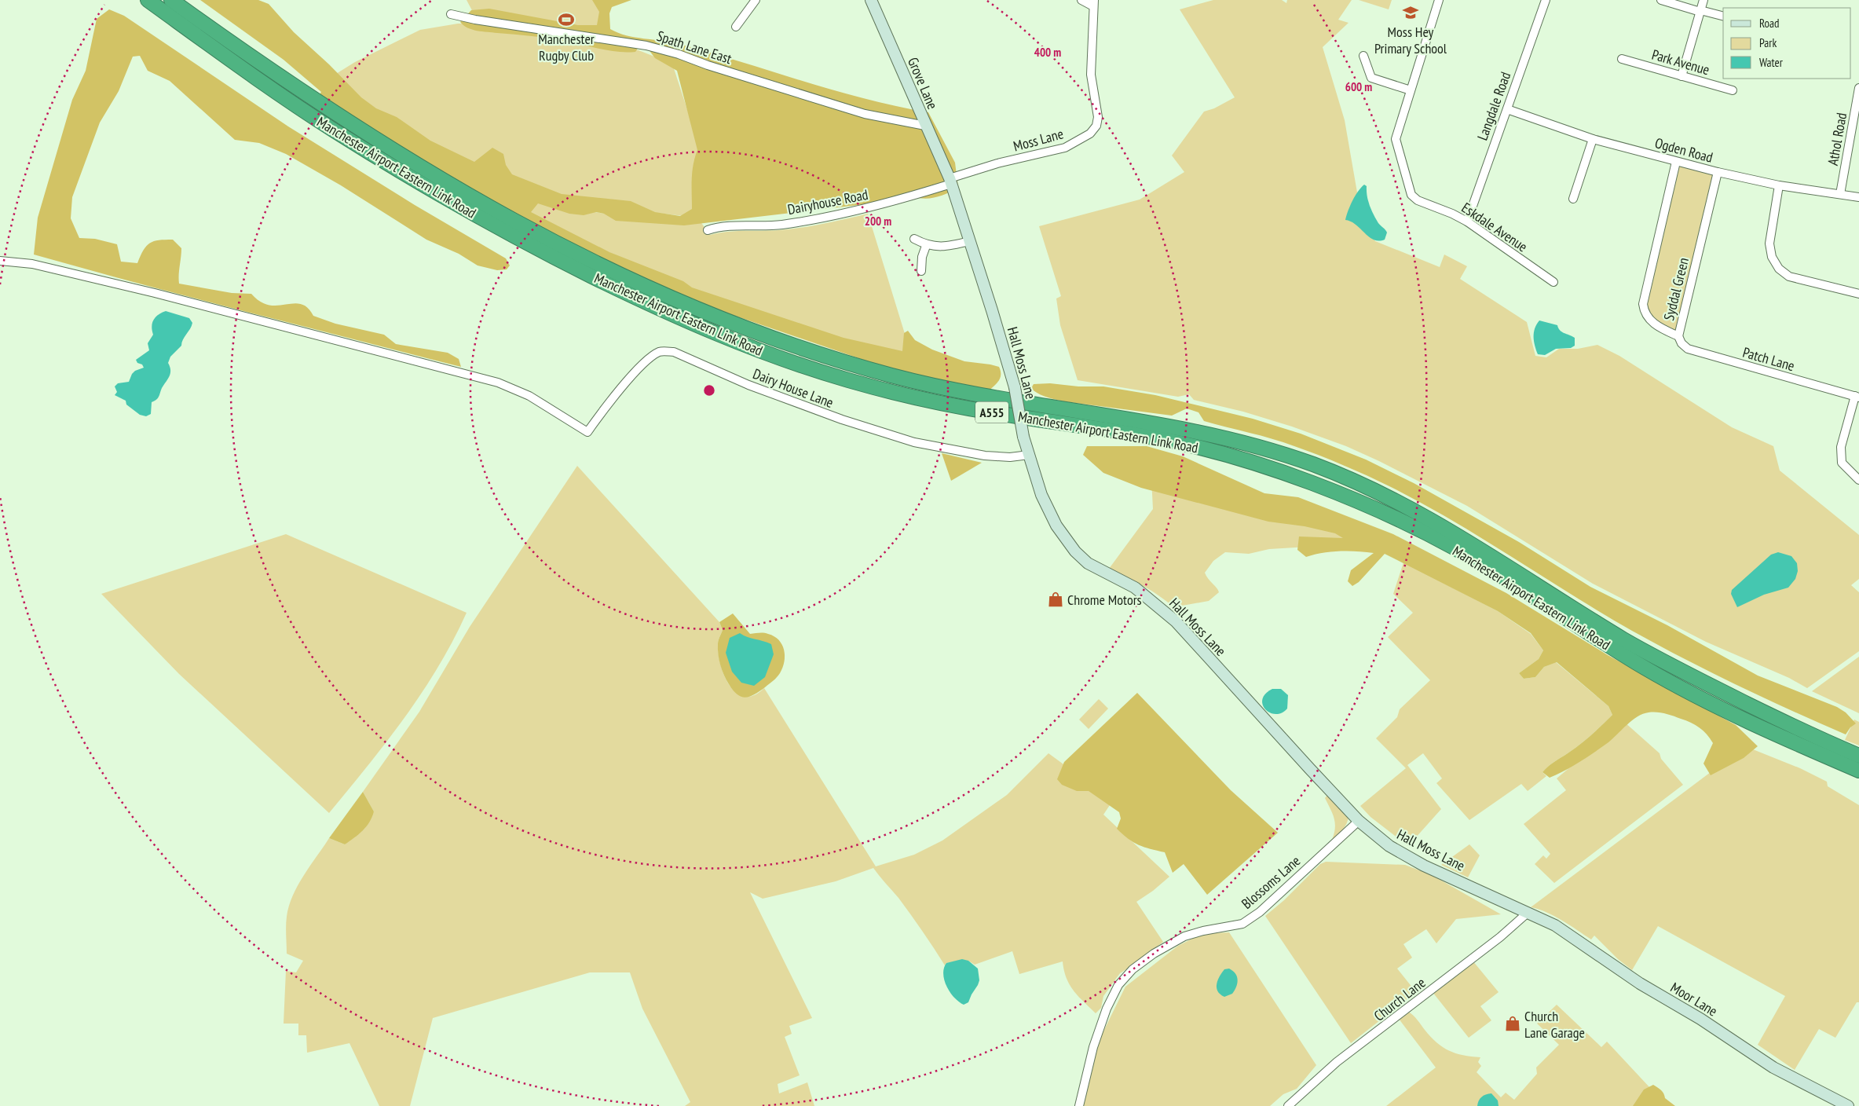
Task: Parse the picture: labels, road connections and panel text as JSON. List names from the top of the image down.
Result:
{
  "streets": {
    "highway": ["Manchester Airport Eastern Link Road", "A555"],
    "street": [
      "Spath Lane East",
      "Park Avenue",
      "Grove Lane",
      "Langdale Road",
      "Athol Road",
      "Moss Lane",
      "Ogden Road",
      "Dairyhouse Road",
      "Eskdale Avenue",
      "Syddal Green",
      "Patch Lane",
      "Hall Moss Lane",
      "Dairy House Lane",
      "Blossoms Lane",
      "Church Lane",
      "Moor Lane"
    ]
  },
  "crossings": [
    ["Spath Lane East", "Grove Lane"],
    ["Grove Lane", "Moss Lane"],
    ["Grove Lane", "Dairyhouse Road"],
    ["Grove Lane", "Hall Moss Lane"],
    ["Langdale Road", "Ogden Road"],
    ["Langdale Road", "Eskdale Avenue"],
    ["Athol Road", "Ogden Road"],
    ["Moss Lane", "Dairyhouse Road"],
    ["Moss Lane", "Hall Moss Lane"],
    ["Ogden Road", "Syddal Green"],
    ["Dairyhouse Road", "Hall Moss Lane"],
    ["Syddal Green", "Patch Lane"],
    ["Hall Moss Lane", "Dairy House Lane"],
    ["Hall Moss Lane", "Blossoms Lane"],
    ["Hall Moss Lane", "Church Lane"],
    ["Hall Moss Lane", "Moor Lane"],
    ["Church Lane", "Moor Lane"]
  ],
  "places": {
    "school or university": ["Moss Hey Primary School"],
    "sports": ["Manchester Rugby Club"],
    "shop": ["Chrome Motors", "Church Lane Garage"]
  },
  "legend": ["Road", "Park", "Water"],
  "rings": ["400 m", "600 m", "200 m"]
}
